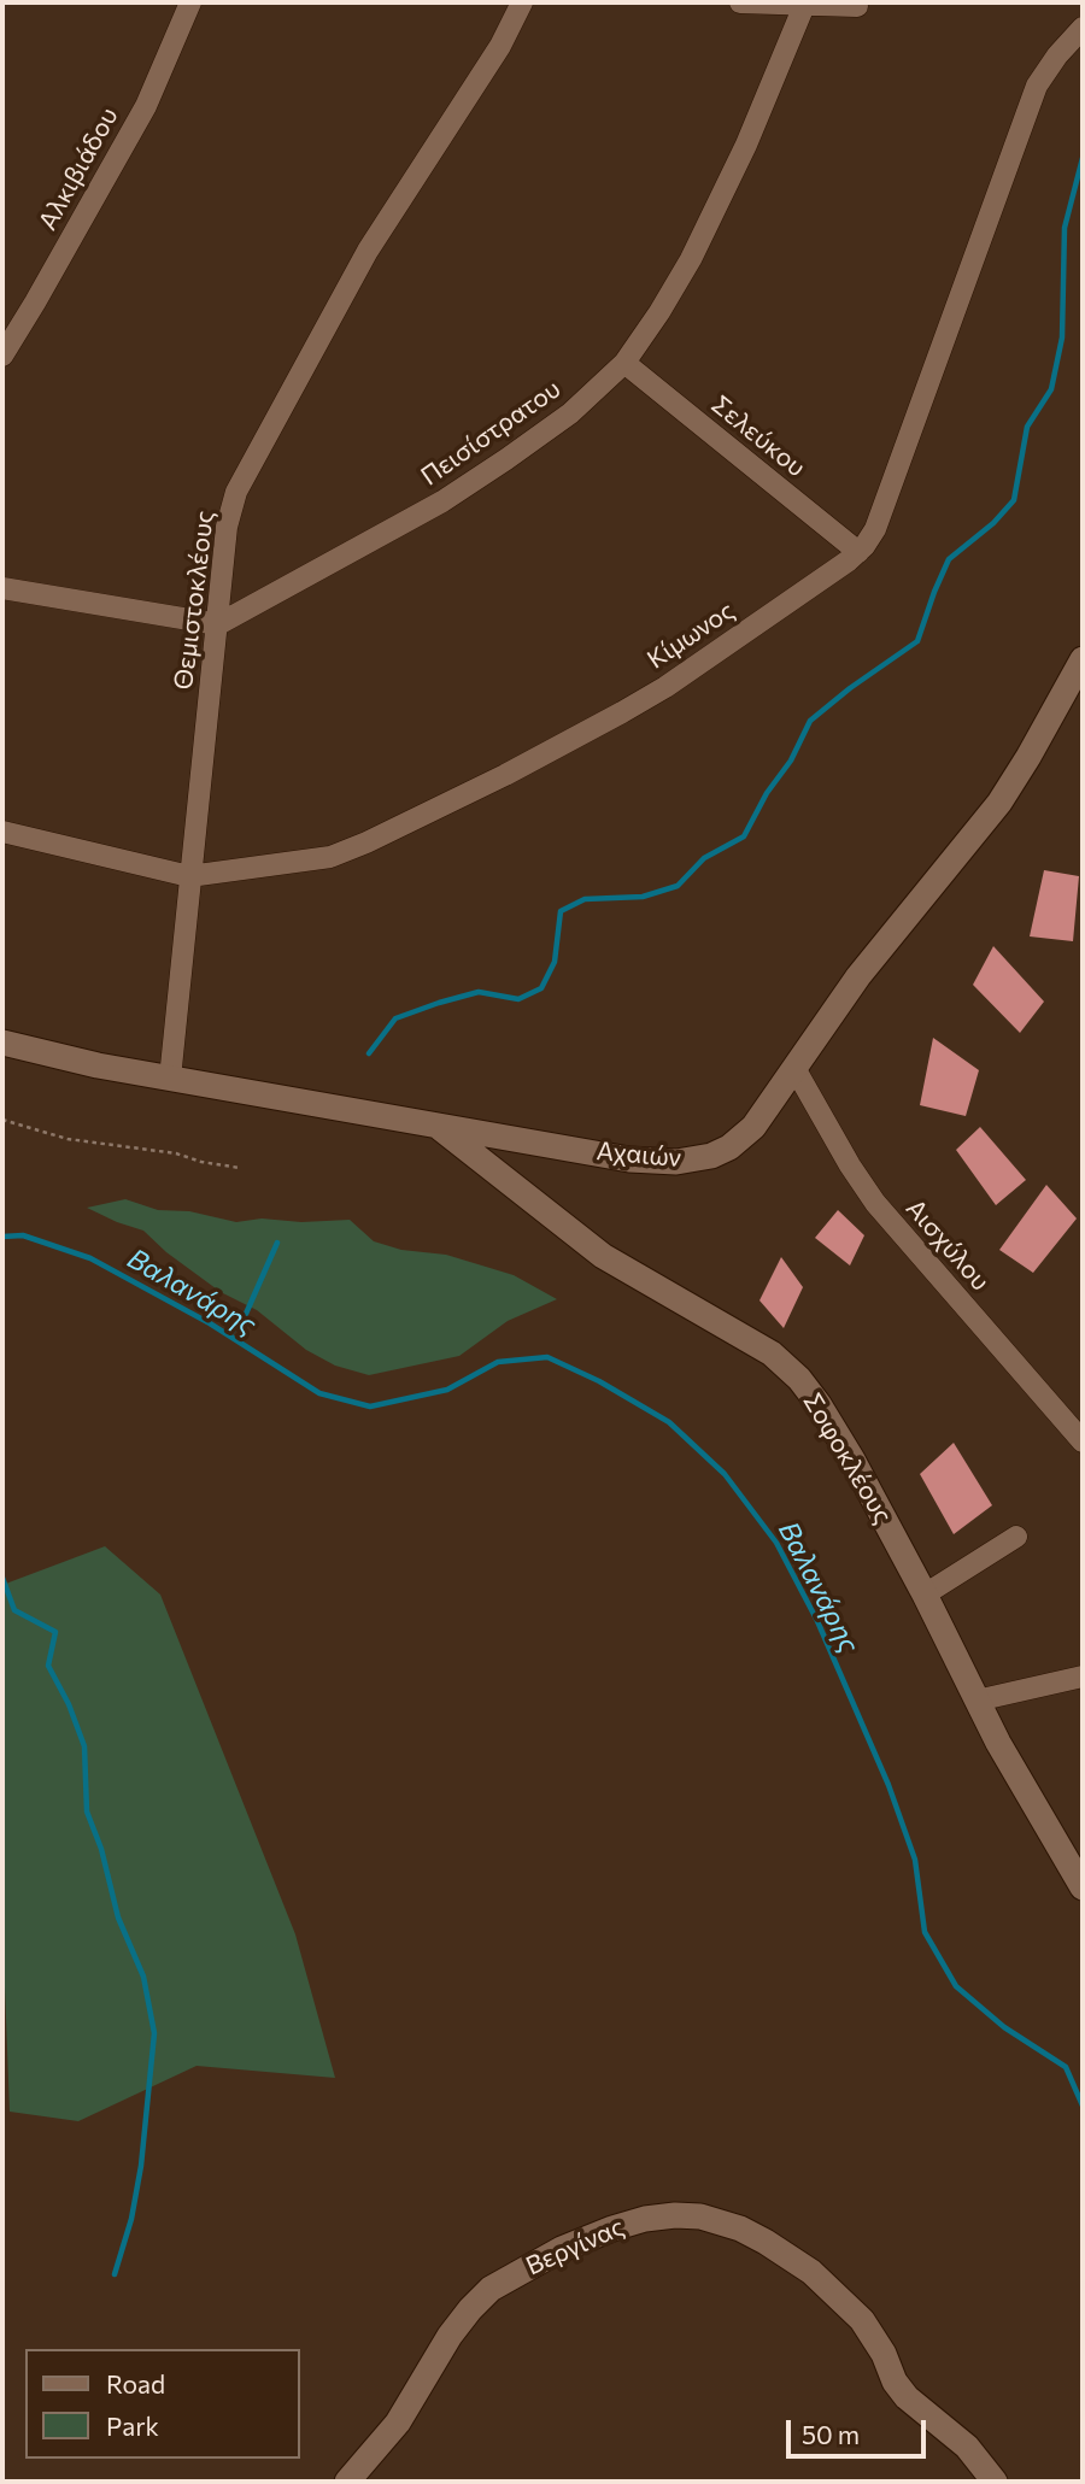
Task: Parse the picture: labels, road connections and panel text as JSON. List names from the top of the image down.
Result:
{
  "streets": {
    "street": [
      "Αλκιβιάδου",
      "Πεισίστρατου",
      "Σελεύκου",
      "Θεμιστοκλέους",
      "Κίμωνος",
      "Αχαιών",
      "Αισχύλου",
      "Σοφοκλέους",
      "Βεργίνας"
    ]
  },
  "crossings": [
    ["Πεισίστρατου", "Σελεύκου"],
    ["Πεισίστρατου", "Θεμιστοκλέους"],
    ["Σελεύκου", "Κίμωνος"],
    ["Θεμιστοκλέους", "Κίμωνος"],
    ["Θεμιστοκλέους", "Αχαιών"],
    ["Αχαιών", "Αισχύλου"],
    ["Αχαιών", "Σοφοκλέους"]
  ],
  "water": ["Βαλανάρης"],
  "legend": ["Road", "Park"],
  "scale_bar": "50 m"
}
